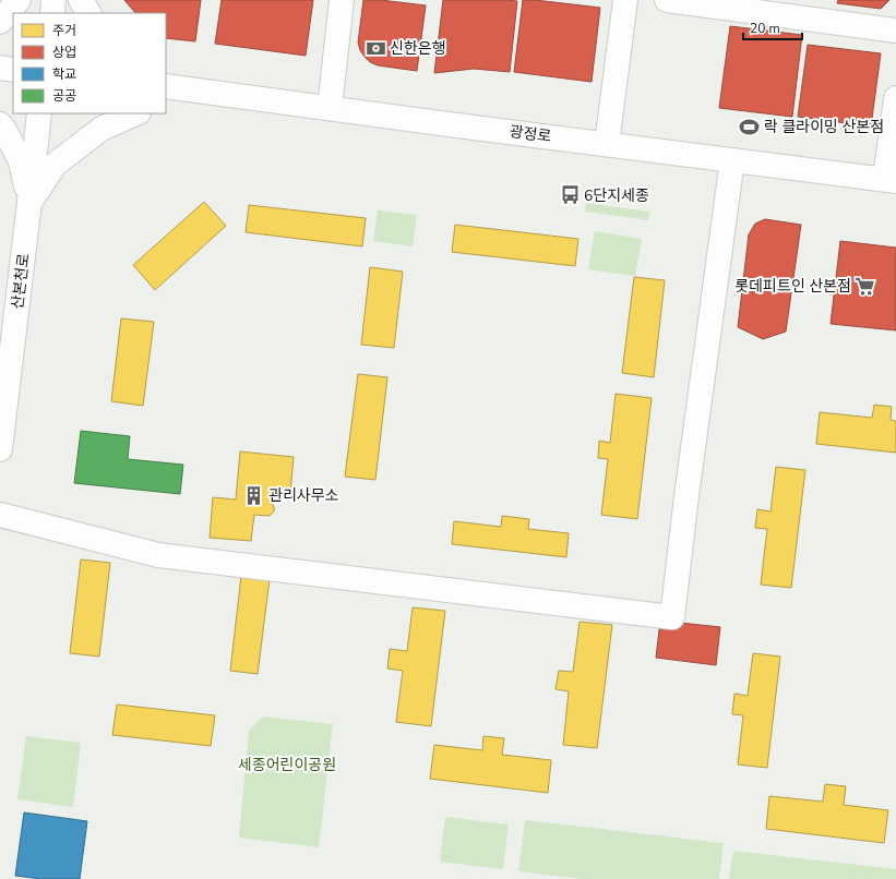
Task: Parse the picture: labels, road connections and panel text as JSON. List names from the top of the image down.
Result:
{
  "streets": {
    "street": ["광정로", "산본천로"]
  },
  "parks": ["세종어린이공원"],
  "places": {
    "bank": ["신한은행"],
    "sports": ["락 클라이밍 산본점"],
    "bus stop": ["6단지세종"],
    "supermarket": ["롯데피트인 산본점"],
    "building": ["관리사무소"]
  },
  "legend": [
    "주거",
    "상업",
    "학교",
    "공공"
  ],
  "scale_bar": "20 m"
}
